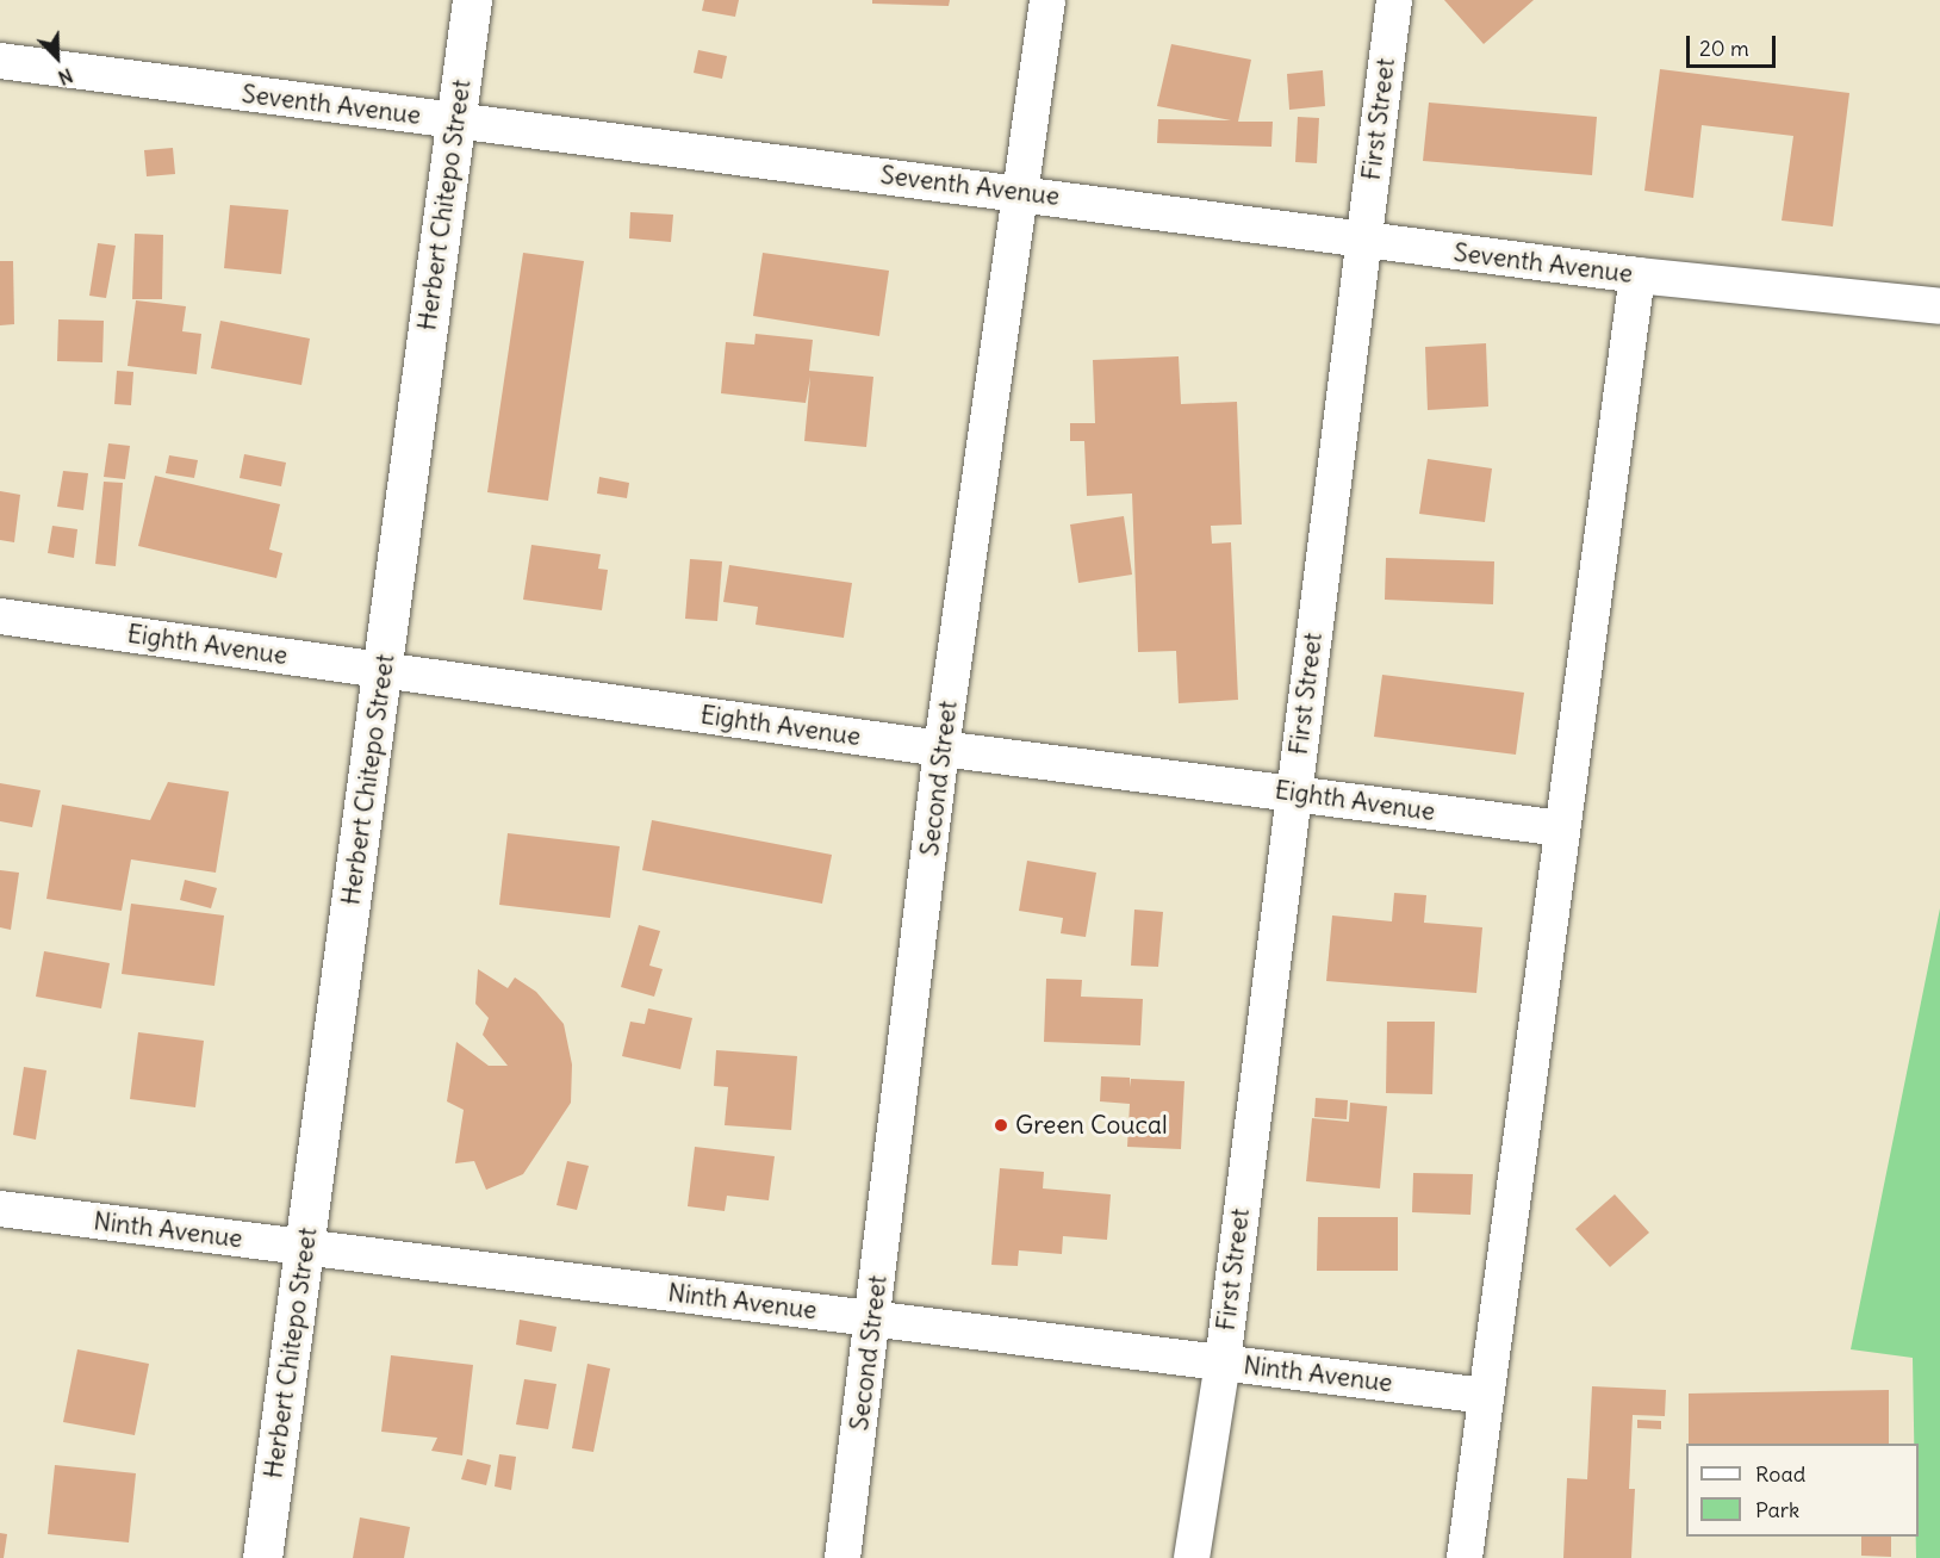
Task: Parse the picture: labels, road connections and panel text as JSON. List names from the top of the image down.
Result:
{
  "streets": {
    "main road": ["Herbert Chitepo Street"],
    "street": [
      "Seventh Avenue",
      "First Street",
      "Eighth Avenue",
      "Second Street",
      "Ninth Avenue"
    ]
  },
  "crossings": [
    ["Seventh Avenue", "First Street"],
    ["Seventh Avenue", "Herbert Chitepo Street"],
    ["Seventh Avenue", "Second Street"],
    ["First Street", "Eighth Avenue"],
    ["First Street", "Ninth Avenue"],
    ["Herbert Chitepo Street", "Eighth Avenue"],
    ["Herbert Chitepo Street", "Ninth Avenue"],
    ["Eighth Avenue", "Second Street"],
    ["Second Street", "Ninth Avenue"]
  ],
  "places": ["Green Coucal"],
  "legend": ["Road", "Park"],
  "scale_bar": "20 m",
  "north": "bottom right"
}
